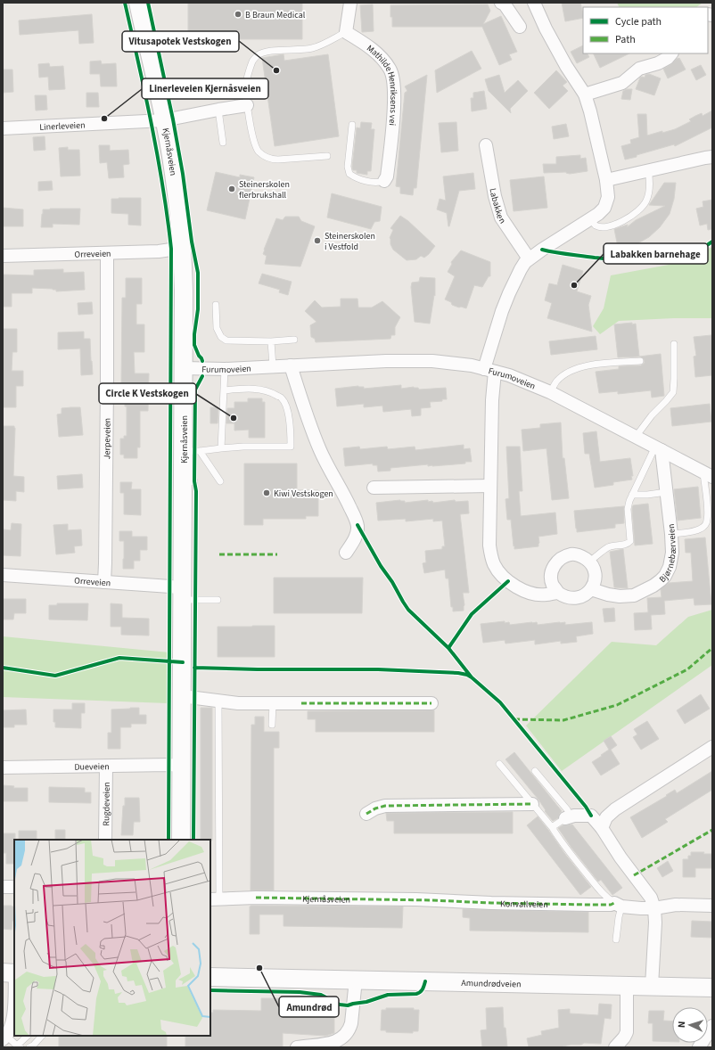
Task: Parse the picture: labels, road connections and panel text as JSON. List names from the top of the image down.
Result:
{
  "streets": {
    "main road": ["Kjernåsveien", "Amundrødveien"],
    "street": [
      "Mathilde Henriksens vei",
      "Linerleveien",
      "Labakken",
      "Orreveien",
      "Furumoveien",
      "Jerpeveien",
      "Bjørnebærveien",
      "Dueveien",
      "Rugdeveien",
      "Konvallveien"
    ]
  },
  "crossings": [
    ["Linerleveien", "Kjernåsveien"],
    ["Kjernåsveien", "Orreveien"],
    ["Kjernåsveien", "Furumoveien"],
    ["Kjernåsveien", "Dueveien"],
    ["Kjernåsveien", "Konvallveien"],
    ["Orreveien", "Jerpeveien"],
    ["Furumoveien", "Bjørnebærveien"],
    ["Dueveien", "Rugdeveien"]
  ],
  "places": [
    "B Braun Medical",
    "Vitusapotek Vestskogen",
    "Linerleveien Kjernåsveien",
    "Steinerskolen flerbrukshall",
    "Steinerskolen i Vestfold",
    "Labakken barnehage",
    "Circle K Vestskogen",
    "Kiwi Vestskogen",
    "Amundrød"
  ],
  "legend": ["Cycle path", "Path"],
  "north": "left"
}
